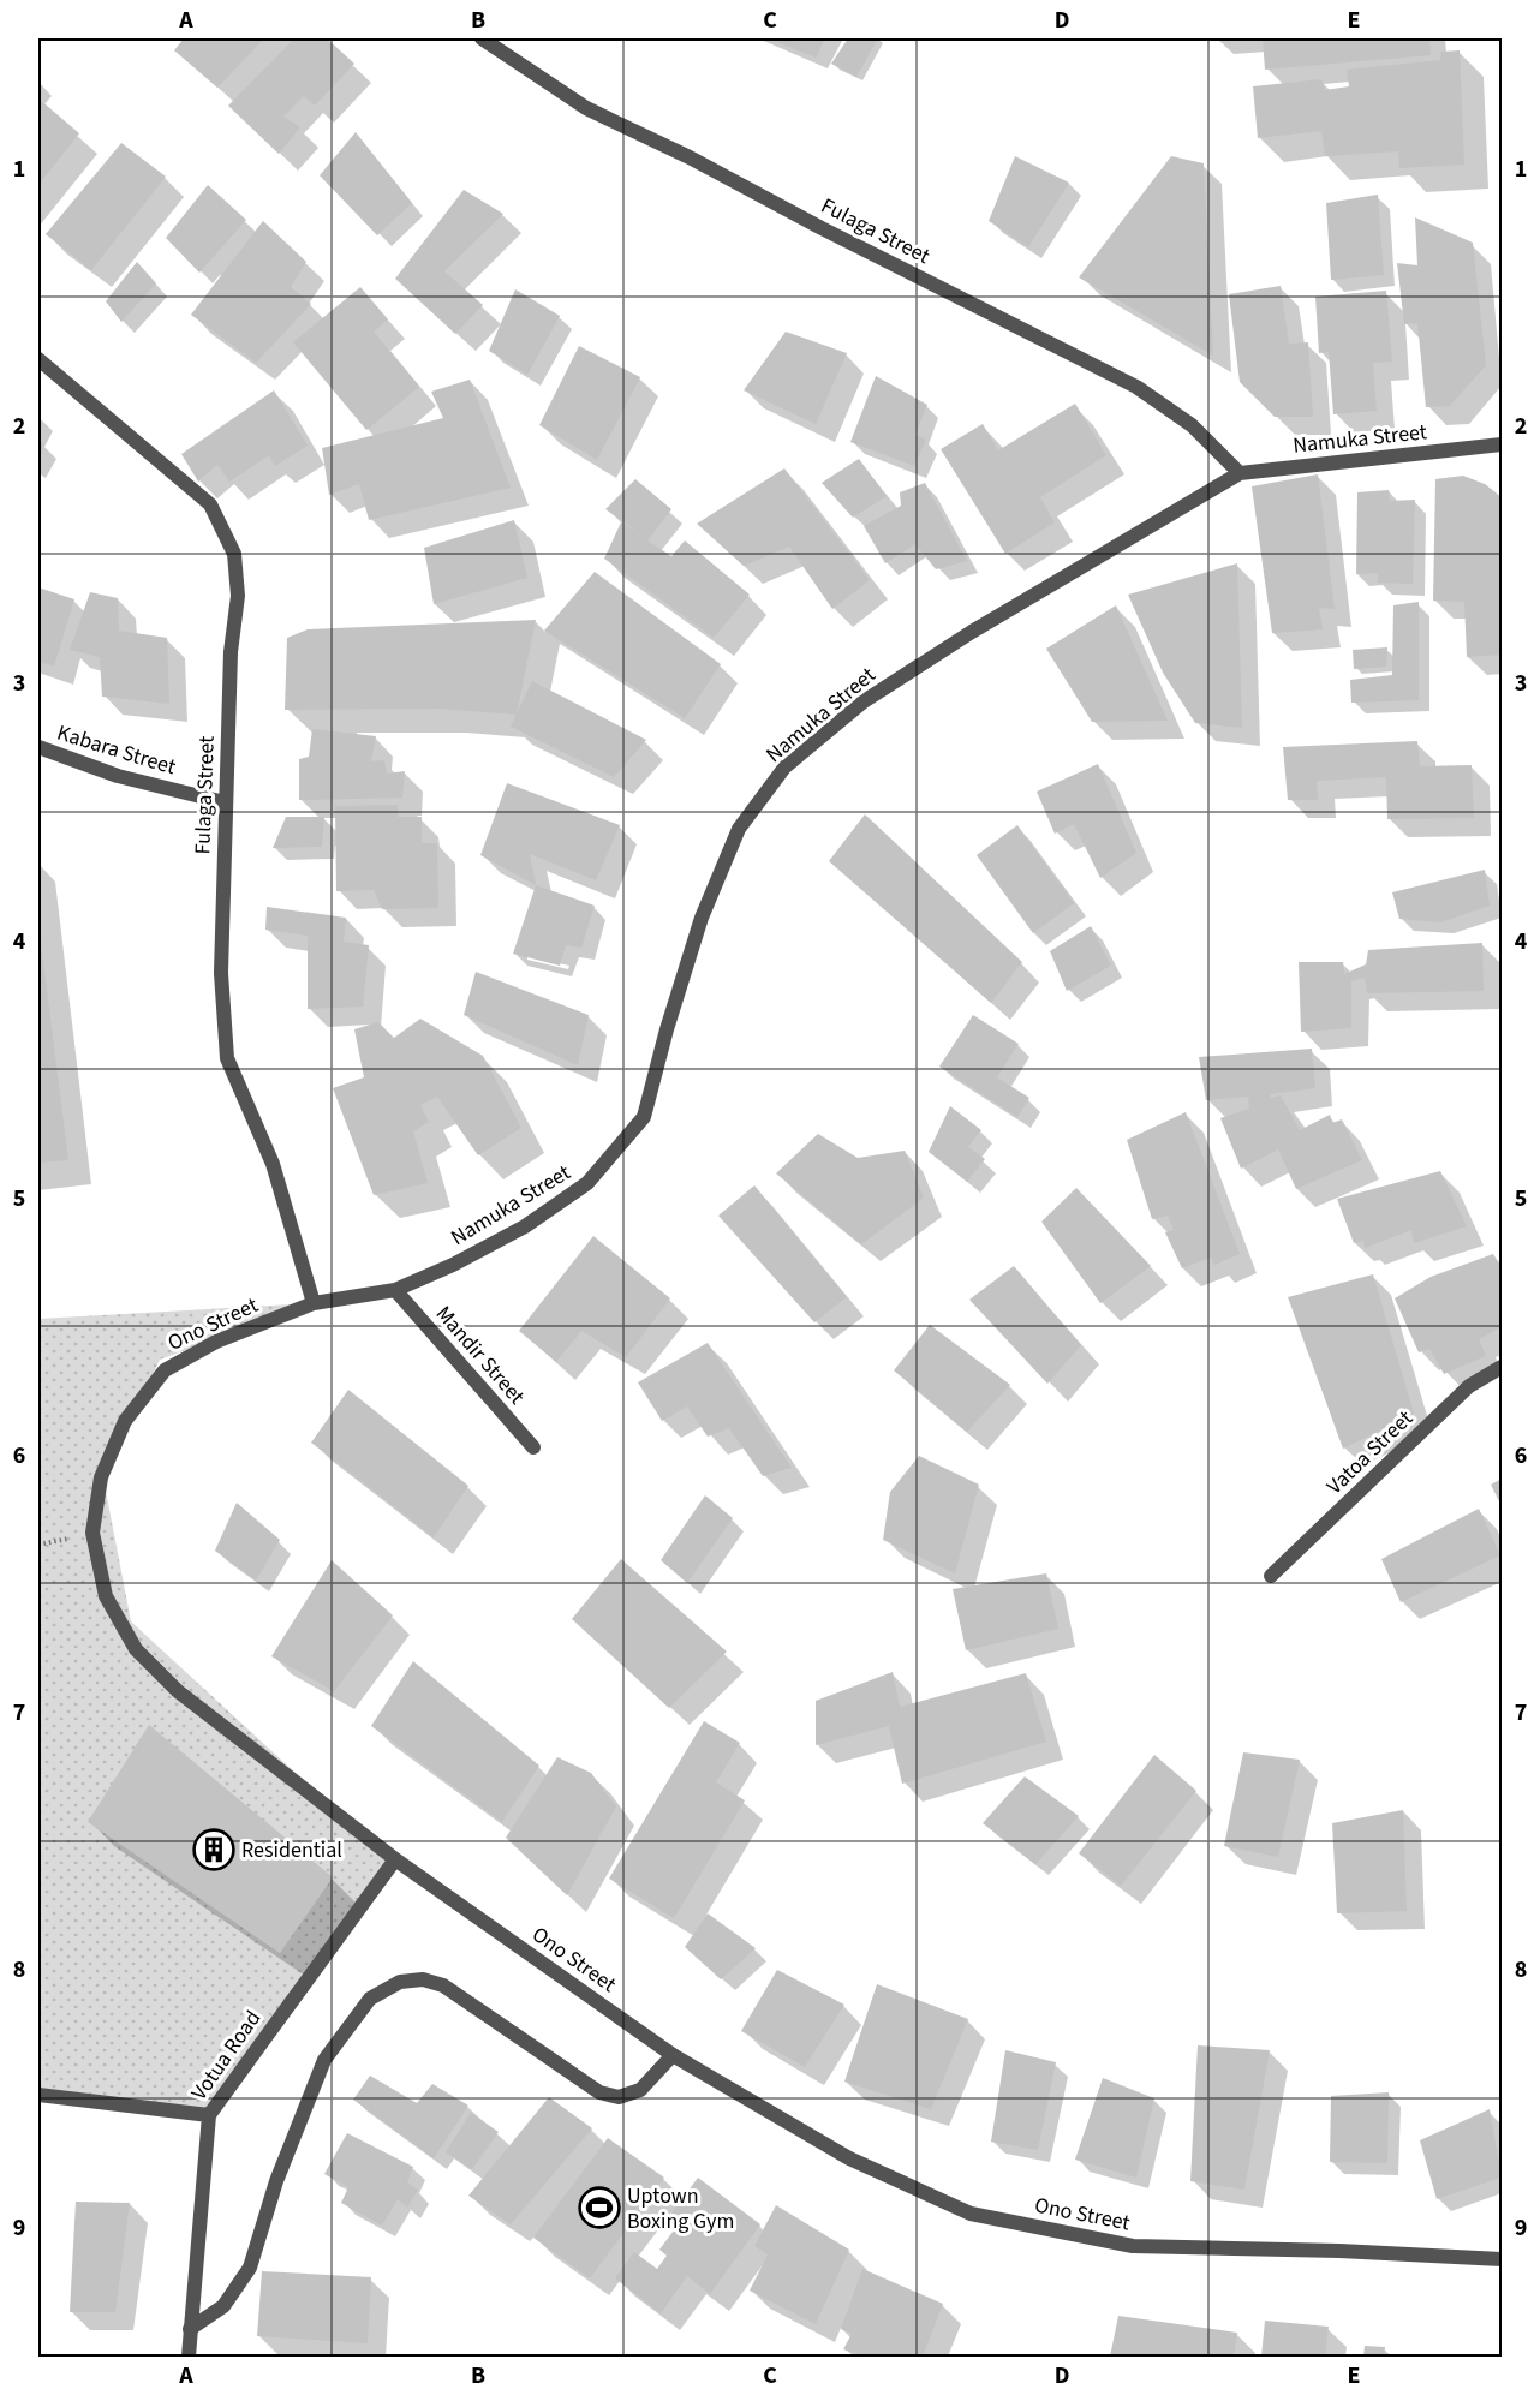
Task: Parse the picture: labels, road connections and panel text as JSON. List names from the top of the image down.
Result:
{
  "streets": {
    "street": [
      "Fulaga Street",
      "Namuka Street",
      "Kabara Street",
      "Ono Street",
      "Mandir Street",
      "Vatoa Street",
      "Votua Road"
    ]
  },
  "crossings": [
    ["Fulaga Street", "Namuka Street"],
    ["Fulaga Street", "Kabara Street"],
    ["Fulaga Street", "Ono Street"],
    ["Namuka Street", "Ono Street"],
    ["Namuka Street", "Mandir Street"],
    ["Ono Street", "Votua Road"]
  ],
  "places": {
    "building": ["Residential"],
    "sports": ["Uptown Boxing Gym"]
  },
  "grid": {
    "columns": [
      "A",
      "B",
      "C",
      "D",
      "E"
    ],
    "rows": [
      "1",
      "2",
      "3",
      "4",
      "5",
      "6",
      "7",
      "8",
      "9"
    ]
  }
}
